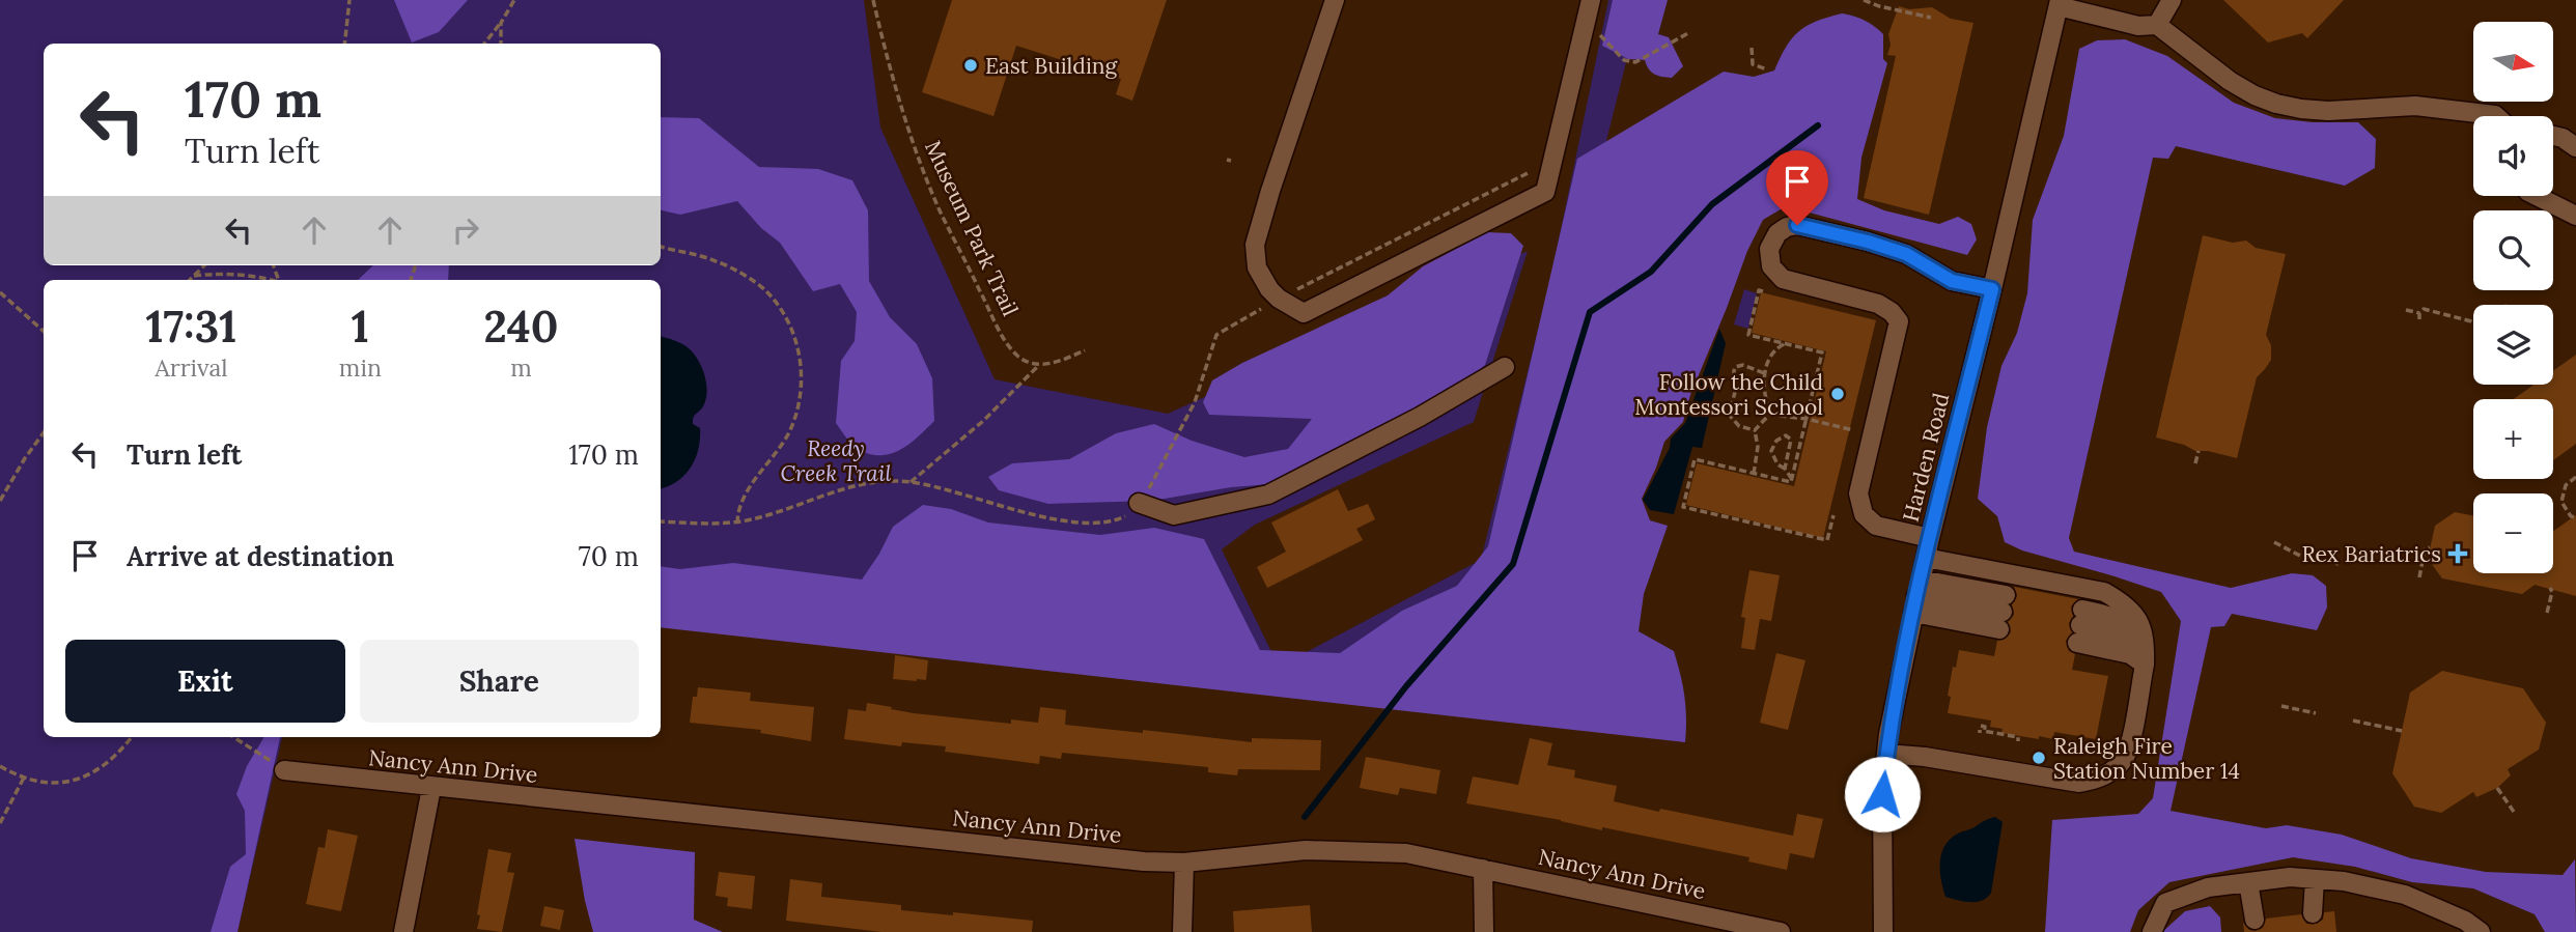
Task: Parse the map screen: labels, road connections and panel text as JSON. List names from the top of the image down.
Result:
{
  "streets": {
    "street": ["Harden Road", "Nancy Ann Drive"],
    "path": ["Museum Park Trail"]
  },
  "parks": ["Reedy Creek Trail"],
  "places": {
    "other": ["East Building", "Follow the Child Montessori School", "Raleigh Fire Station Number 14"],
    "health": ["Rex Bariatrics"]
  },
  "north": "right",
  "page": {
    "map_buttons": ["+", "−"],
    "turn": ["170 m", "Turn left"],
    "eta": [
      "17:31",
      "Arrival",
      "1",
      "min",
      "240",
      "m"
    ],
    "list": [
      {
        "name": "Turn left",
        "value": "170 m"
      },
      {
        "name": "Arrive at destination",
        "value": "70 m"
      }
    ],
    "buttons": ["Exit", "Share"]
  }
}
